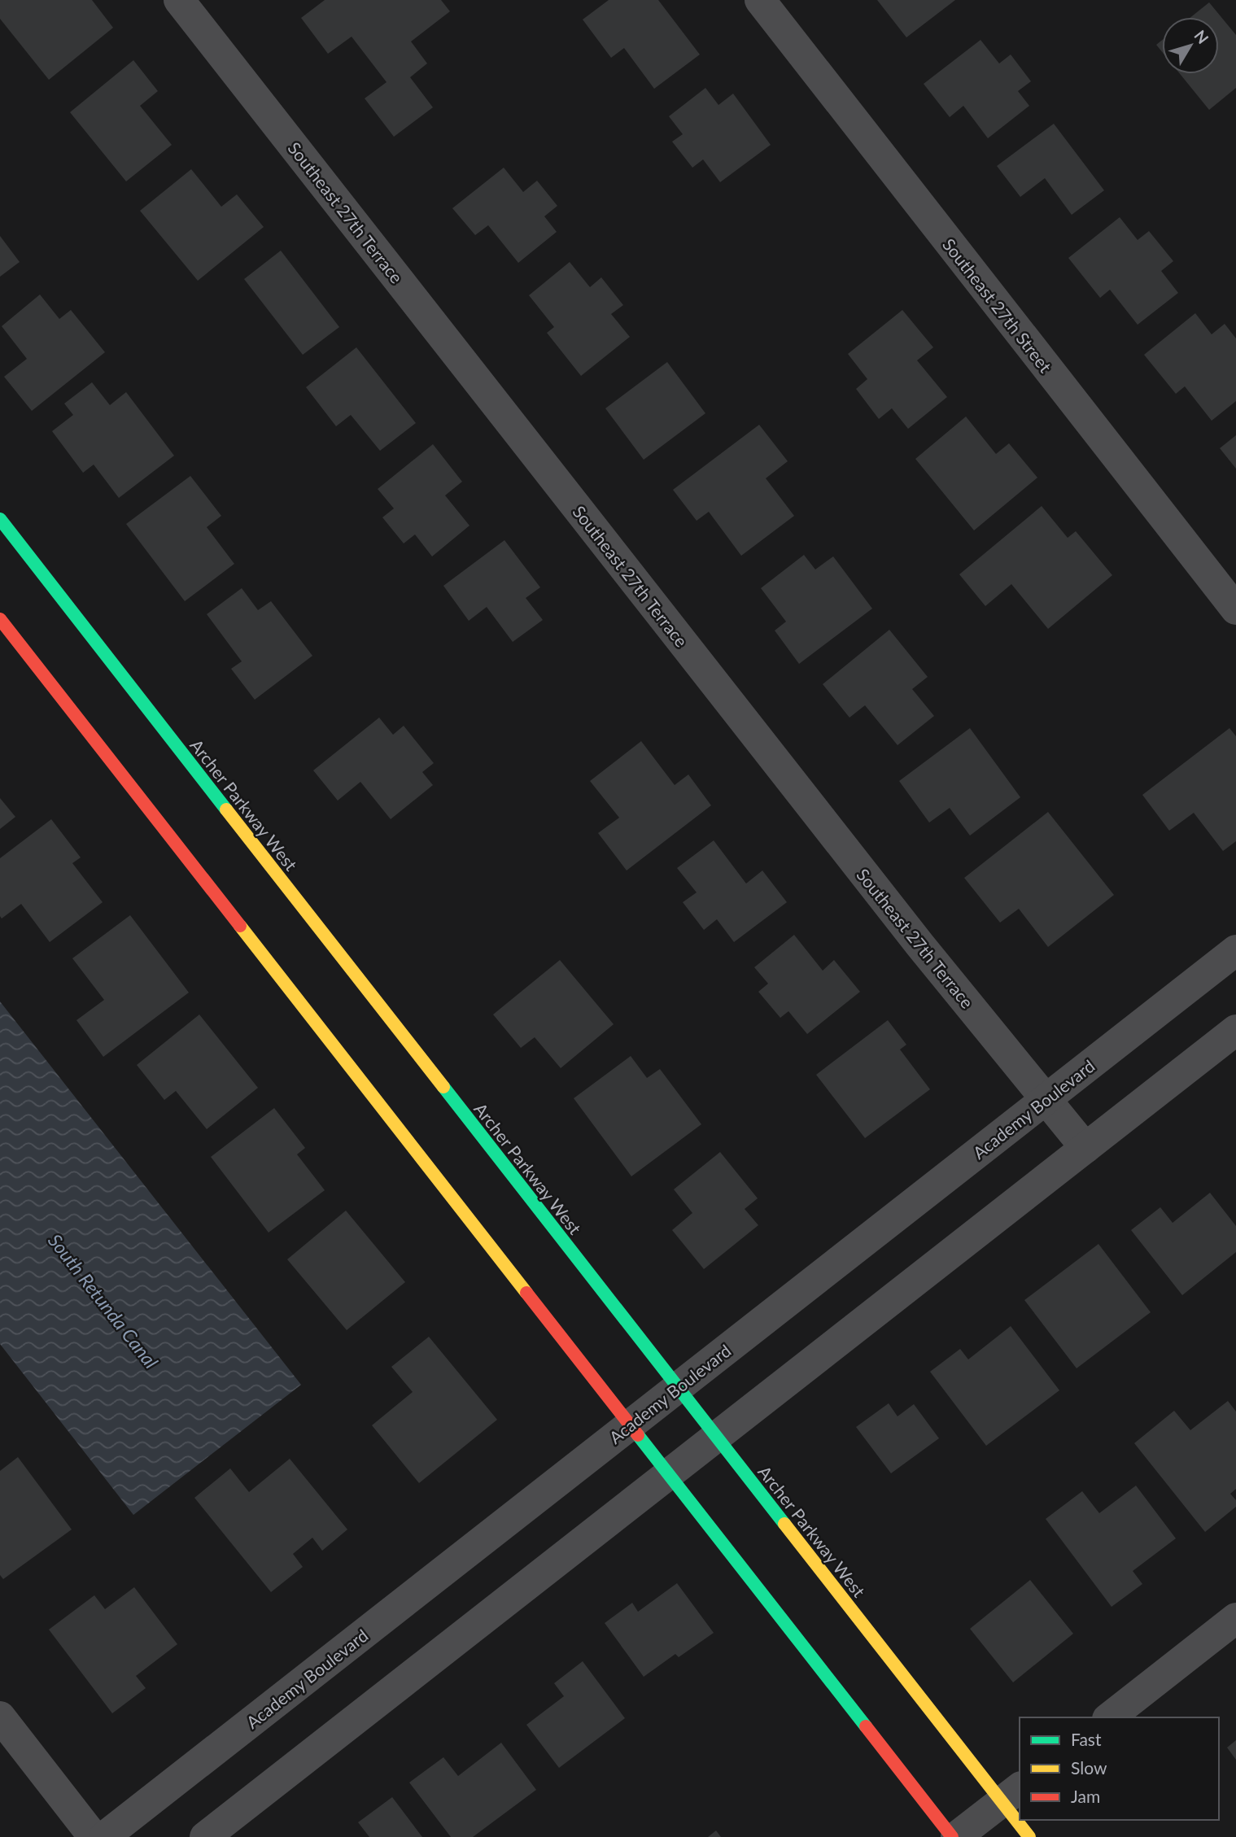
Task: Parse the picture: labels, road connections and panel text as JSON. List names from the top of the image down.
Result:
{
  "streets": {
    "street": [
      "Southeast 27th Terrace",
      "Southeast 27th Street",
      "Archer Parkway West",
      "Academy Boulevard"
    ]
  },
  "crossings": [
    ["Southeast 27th Terrace", "Academy Boulevard"],
    ["Archer Parkway West", "Academy Boulevard"]
  ],
  "water": ["South Retunda Canal"],
  "legend": ["Fast", "Slow", "Jam"],
  "north": "top right"
}
